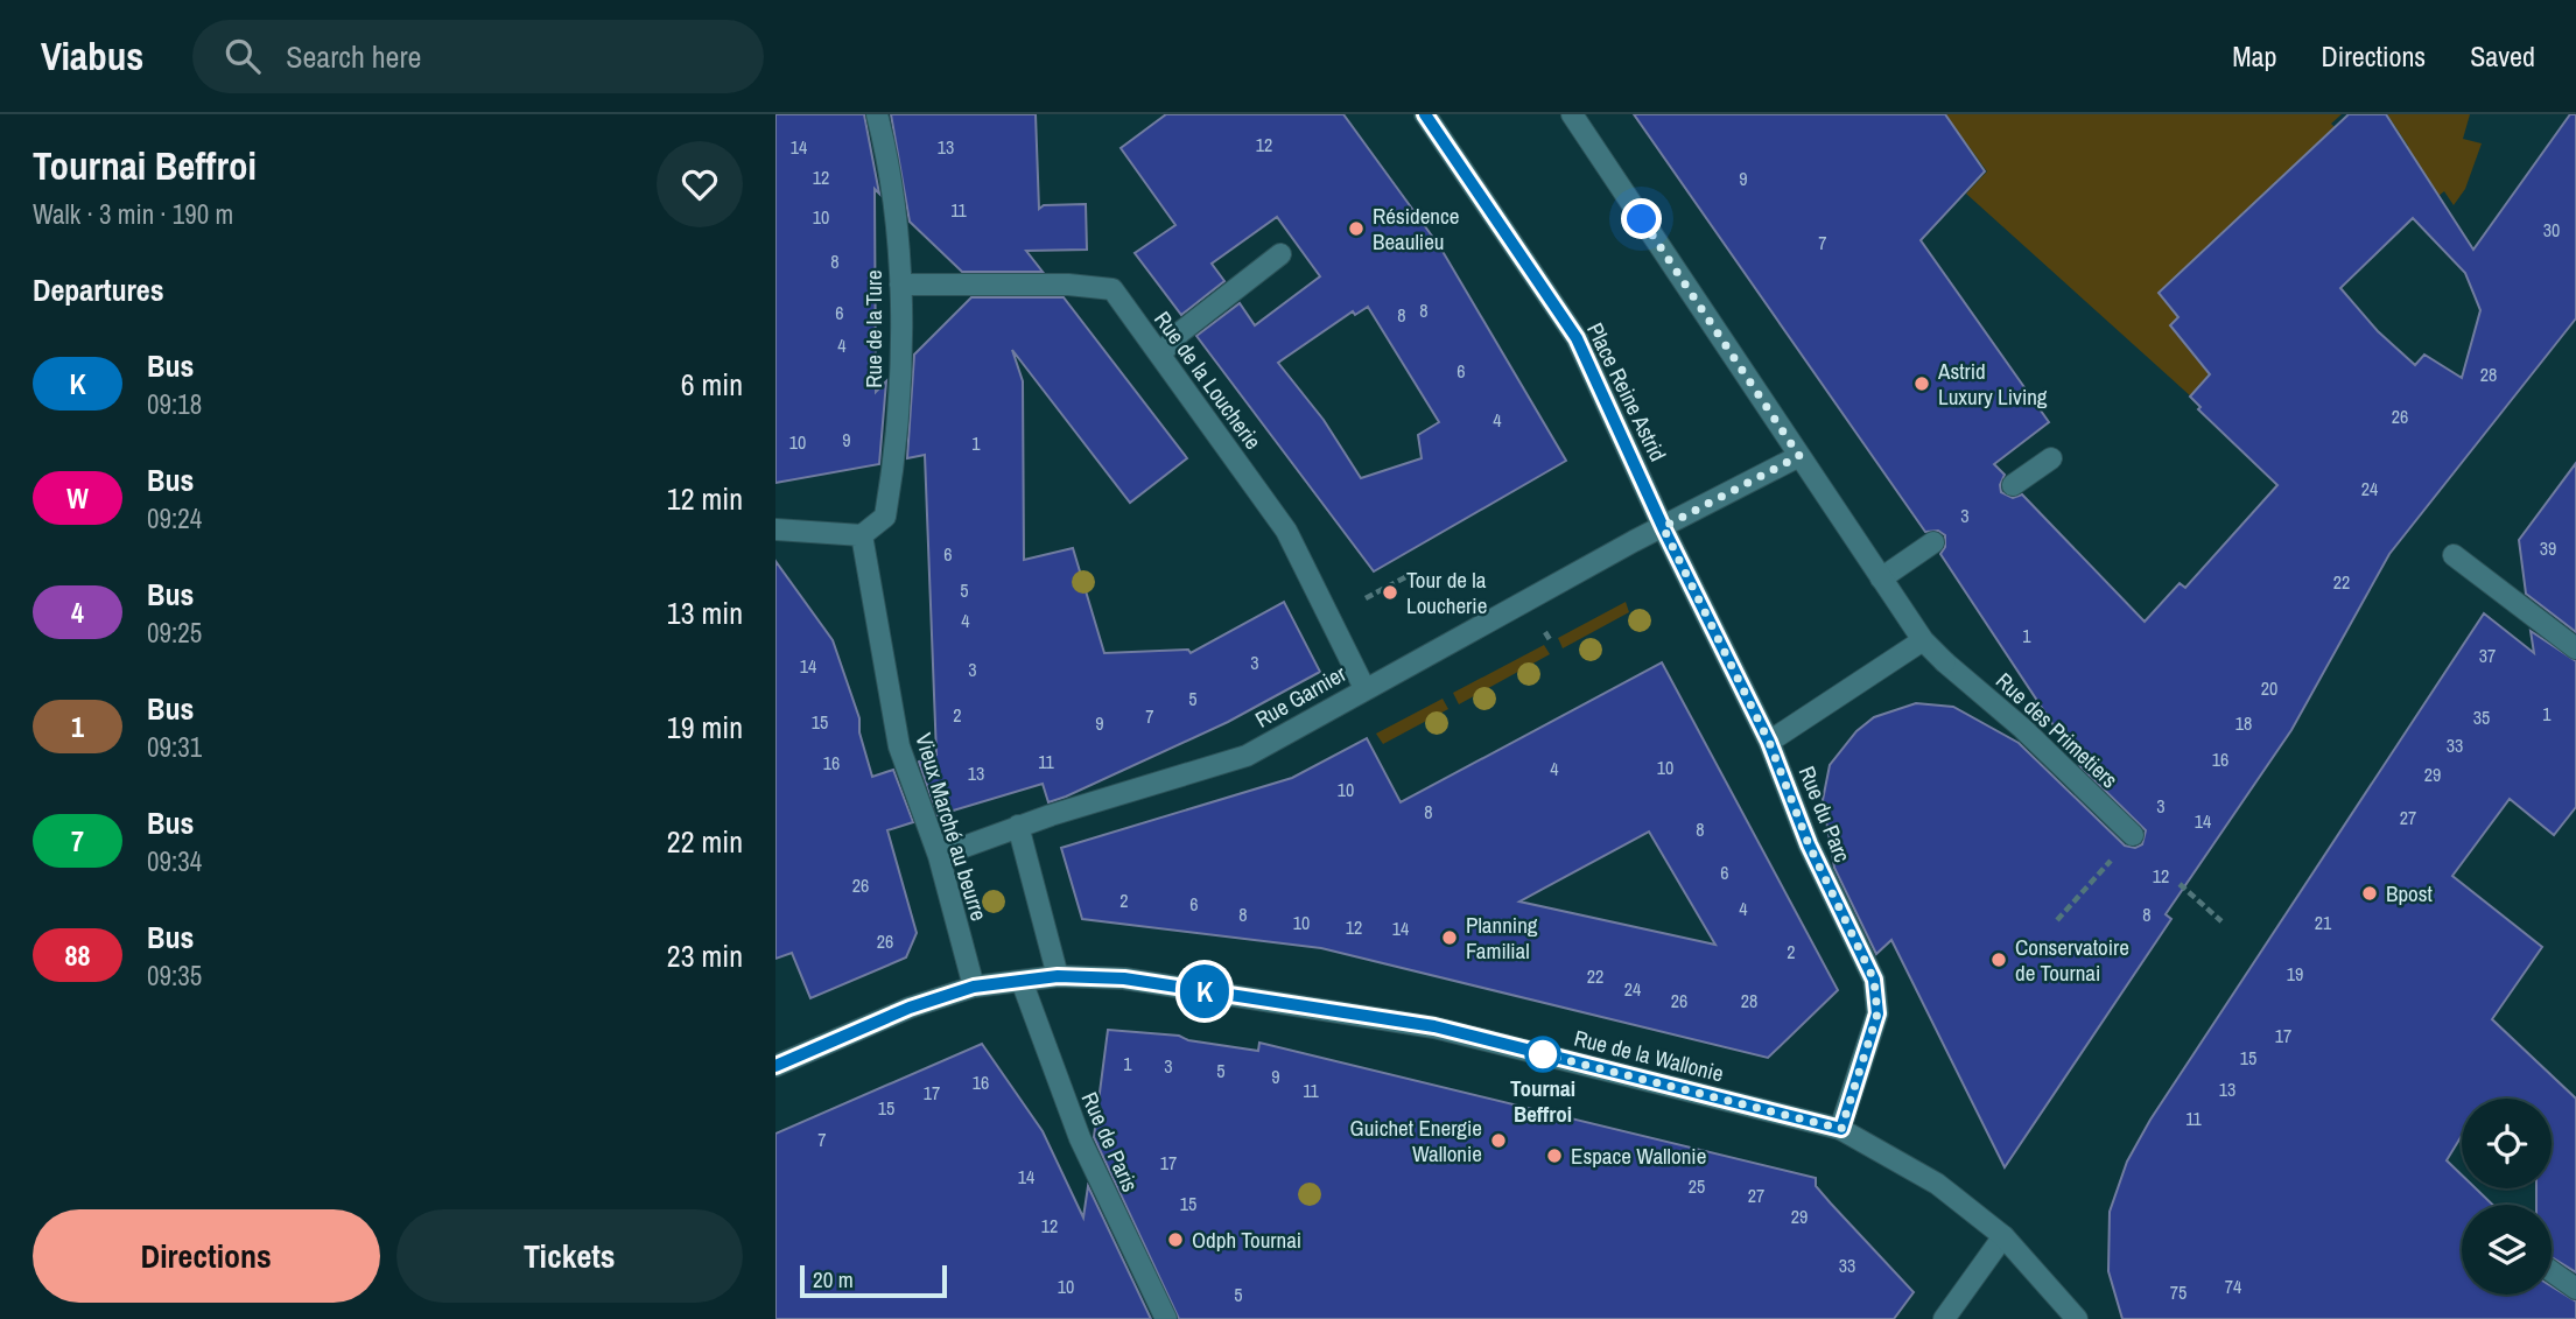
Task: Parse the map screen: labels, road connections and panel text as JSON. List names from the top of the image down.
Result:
{
  "streets": {
    "street": [
      "Rue de la Ture",
      "Rue de la Loucherie",
      "Place Reine Astrid",
      "Rue Garnier",
      "Rue des Primetiers",
      "Rue du Parc",
      "Vieux Marché au beurre",
      "Rue de la Wallonie",
      "Rue de Paris"
    ]
  },
  "crossings": [
    ["Rue de la Ture", "Rue de la Loucherie"],
    ["Rue de la Ture", "Vieux Marché au beurre"],
    ["Rue de la Loucherie", "Rue Garnier"],
    ["Place Reine Astrid", "Rue Garnier"],
    ["Place Reine Astrid", "Rue du Parc"],
    ["Rue Garnier", "Rue du Parc"],
    ["Rue Garnier", "Vieux Marché au beurre"],
    ["Rue du Parc", "Rue de la Wallonie"],
    ["Vieux Marché au beurre", "Rue de la Wallonie"],
    ["Rue de la Wallonie", "Rue de Paris"]
  ],
  "places": [
    "Résidence Beaulieu",
    "Astrid Luxury Living",
    "Tour de la Loucherie",
    "Bpost",
    "Planning Familial",
    "Conservatoire de Tournai",
    "Tournai Beffroi",
    "Guichet Energie Wallonie",
    "Espace Wallonie",
    "Odph Tournai"
  ],
  "lines": ["bus line K"],
  "house_numbers": [
    "12",
    "14",
    "13",
    "12",
    "9",
    "11",
    "10",
    "30",
    "7",
    "8",
    "8",
    "6",
    "8",
    "4",
    "6",
    "28",
    "26",
    "4",
    "9",
    "10",
    "1",
    "24",
    "3",
    "39",
    "6",
    "22",
    "5",
    "4",
    "1",
    "37",
    "3",
    "14",
    "3",
    "20",
    "5",
    "1",
    "2",
    "7",
    "35",
    "15",
    "9",
    "18",
    "33",
    "16",
    "11",
    "16",
    "10",
    "4",
    "13",
    "29",
    "10",
    "3",
    "8",
    "27",
    "14",
    "8",
    "6",
    "12",
    "26",
    "2",
    "6",
    "4",
    "8",
    "8",
    "10",
    "21",
    "12",
    "14",
    "26",
    "2",
    "19",
    "22",
    "24",
    "26",
    "28",
    "17",
    "15",
    "1",
    "3",
    "5",
    "9",
    "16",
    "13",
    "11",
    "17",
    "15",
    "11",
    "7",
    "17",
    "14",
    "25",
    "27",
    "15",
    "29",
    "12",
    "33",
    "10",
    "74",
    "75",
    "5"
  ],
  "scale_bar": "20 m",
  "page": {
    "header": "Viabus",
    "search": "Search here",
    "nav": ["Map", "Directions", "Saved"],
    "heading": [
      ["Tournai Beffroi", "Walk · 3 min · 190 m"],
      "Departures"
    ],
    "on_map": "K",
    "list": [
      {
        "mark": "K",
        "name": "Bus",
        "note": "09:18",
        "value": "6 min"
      },
      {
        "mark": "W",
        "name": "Bus",
        "note": "09:24",
        "value": "12 min"
      },
      {
        "mark": "4",
        "name": "Bus",
        "note": "09:25",
        "value": "13 min"
      },
      {
        "mark": "1",
        "name": "Bus",
        "note": "09:31",
        "value": "19 min"
      },
      {
        "mark": "7",
        "name": "Bus",
        "note": "09:34",
        "value": "22 min"
      },
      {
        "mark": "88",
        "name": "Bus",
        "note": "09:35",
        "value": "23 min"
      }
    ],
    "buttons": ["Directions", "Tickets"],
    "scale": "20 m"
  }
}
